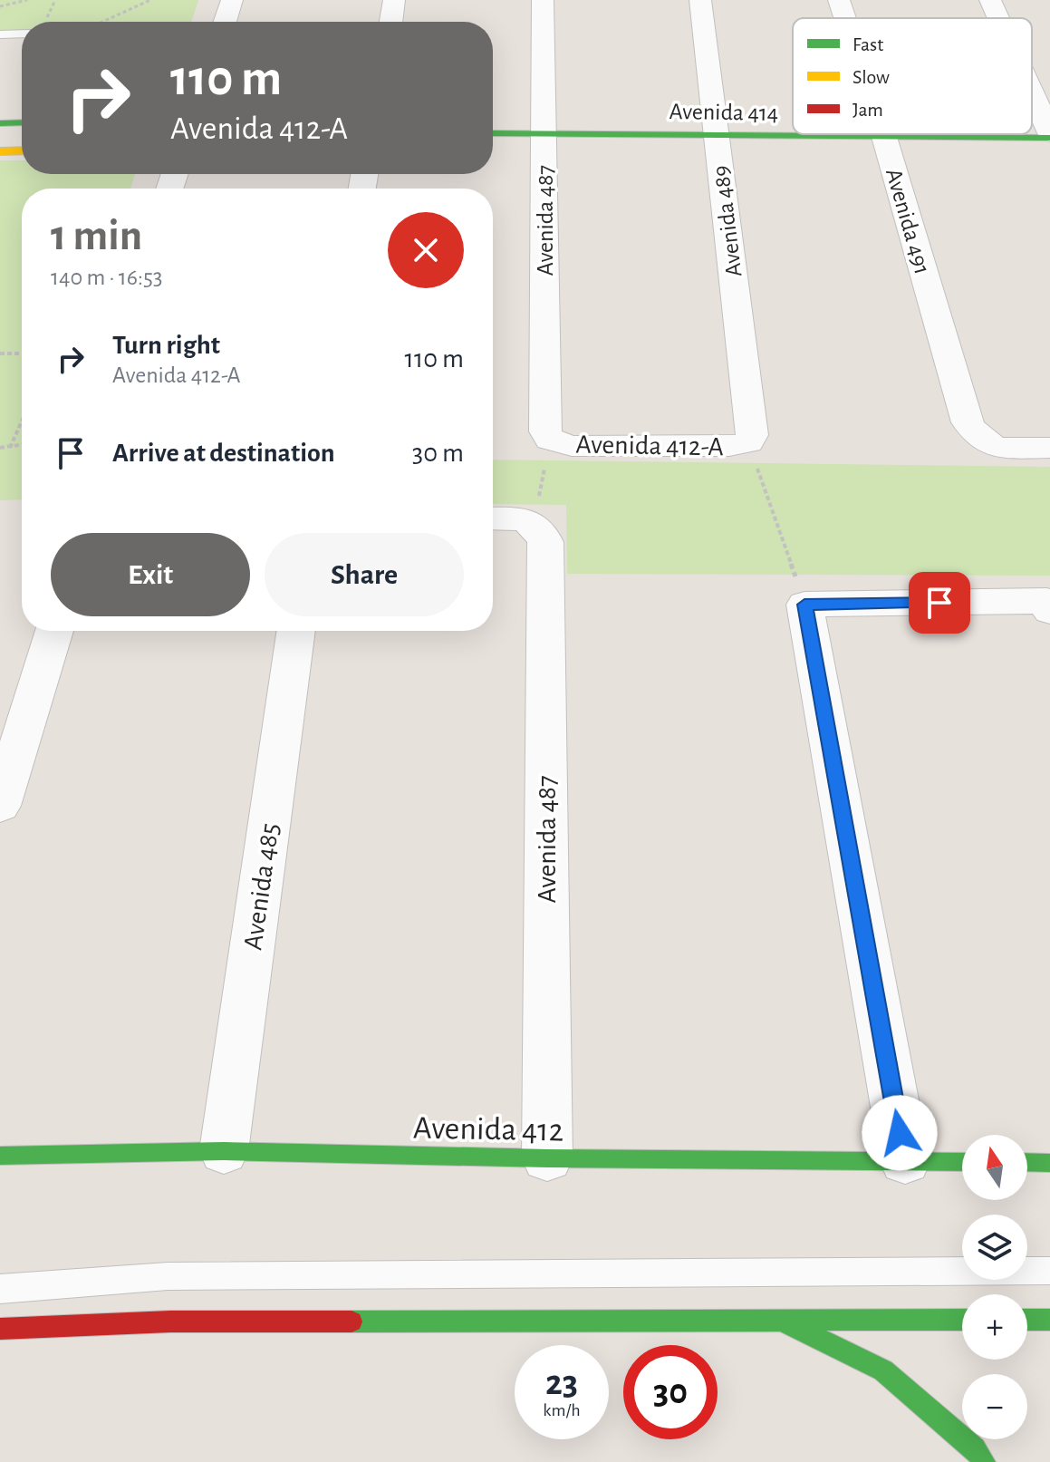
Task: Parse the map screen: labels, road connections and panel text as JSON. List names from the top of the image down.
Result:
{
  "streets": {
    "main road": ["Avenida 414", "Avenida 412"],
    "street": [
      "Avenida 487",
      "Avenida 489",
      "Avenida 491",
      "Avenida 412-A",
      "Avenida 485"
    ]
  },
  "crossings": [
    ["Avenida 414", "Avenida 487"],
    ["Avenida 414", "Avenida 489"],
    ["Avenida 414", "Avenida 491"],
    ["Avenida 487", "Avenida 412-A"],
    ["Avenida 487", "Avenida 412"],
    ["Avenida 489", "Avenida 412-A"],
    ["Avenida 485", "Avenida 412"]
  ],
  "legend": ["Fast", "Slow", "Jam"],
  "north": "top",
  "page": {
    "turn": ["110 m", "Avenida 412-A"],
    "heading": ["1 min", "140 m · 16:53"],
    "list": [
      {
        "name": "Turn right",
        "note": "Avenida 412-A",
        "value": "110 m"
      },
      {
        "name": "Arrive at destination",
        "value": "30 m"
      }
    ],
    "buttons": ["Exit", "Share"],
    "map_buttons": ["+", "−"],
    "speed": "23 km/h",
    "limit": "30"
  }
}
